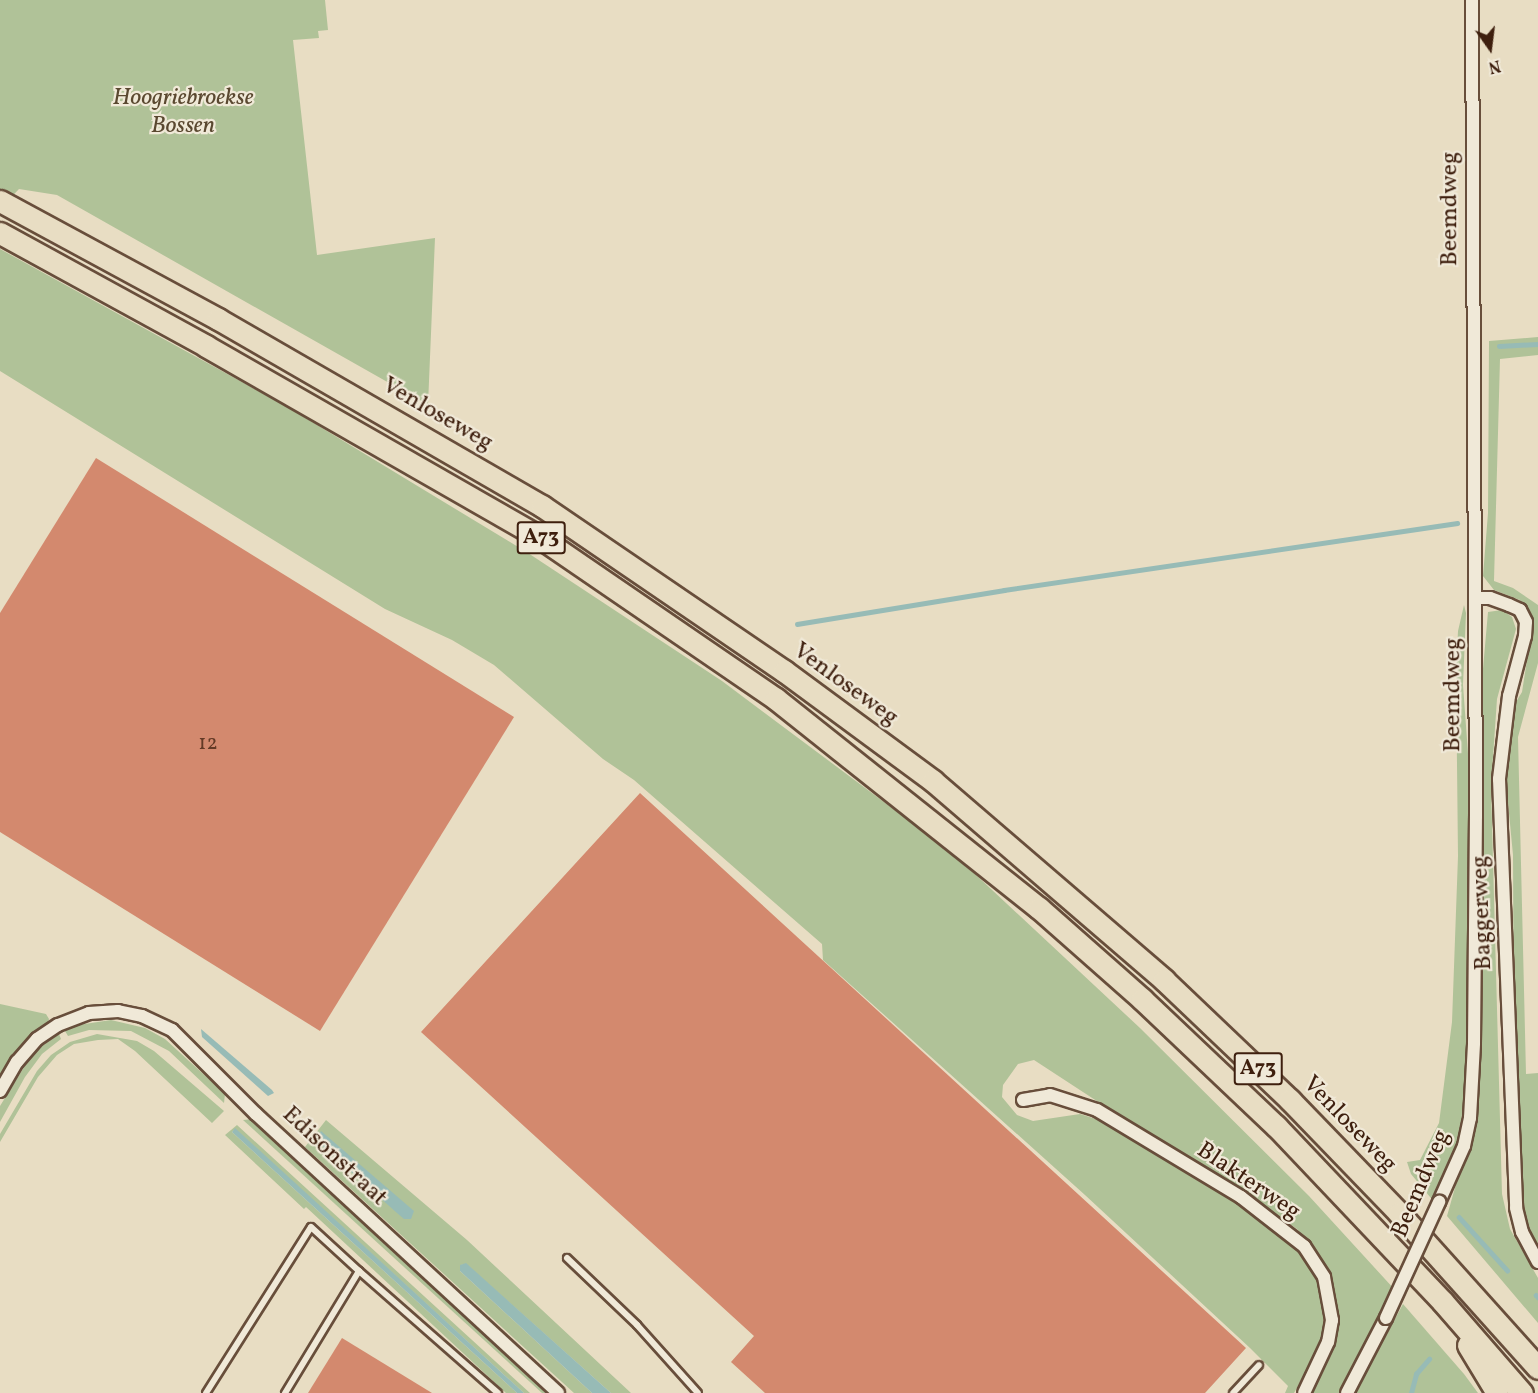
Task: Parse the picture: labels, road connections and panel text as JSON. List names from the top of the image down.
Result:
{
  "streets": {
    "highway": ["Venloseweg", "A73"],
    "street": [
      "Beemdweg",
      "Baggerweg",
      "Edisonstraat",
      "Blakterweg"
    ]
  },
  "crossings": [
    ["Beemdweg", "Baggerweg"],
    ["Venloseweg", "A73"]
  ],
  "parks": ["Hoogriebroekse Bossen"],
  "house_numbers": ["12"],
  "north": "bottom"
}
